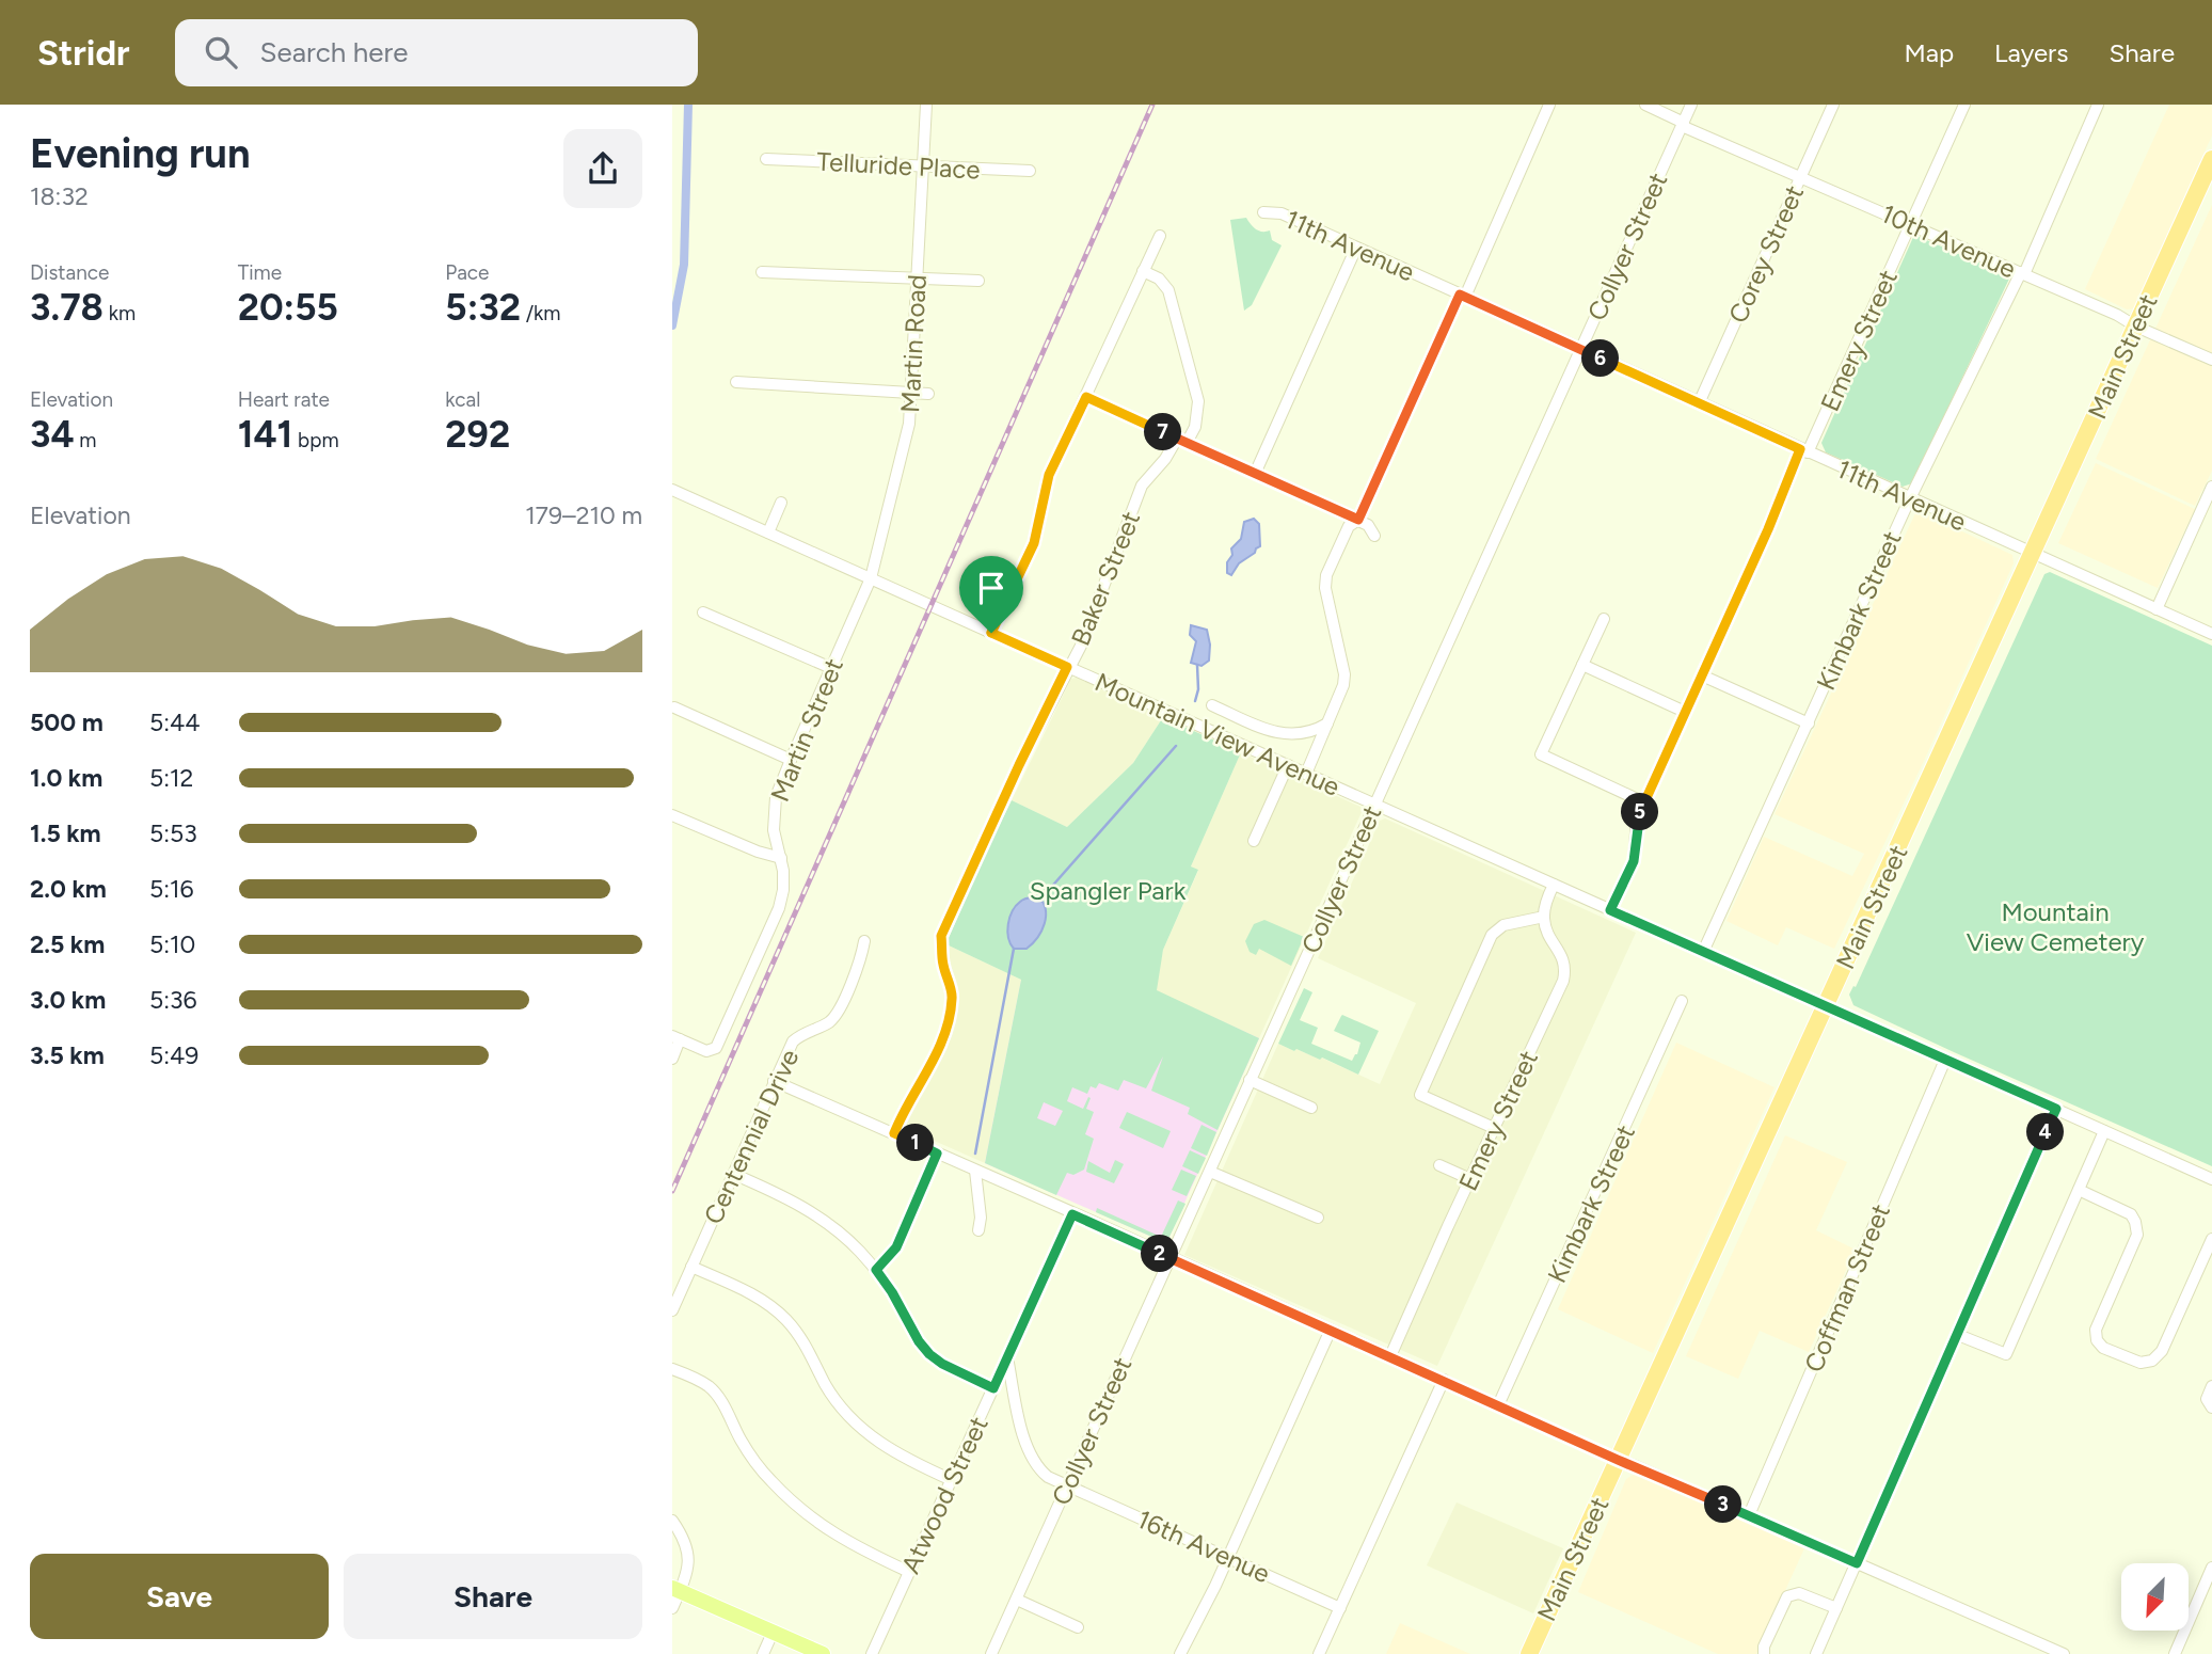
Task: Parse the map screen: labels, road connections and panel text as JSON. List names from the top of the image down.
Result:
{
  "streets": {
    "highway": ["Main Street"],
    "street": [
      "Telluride Place",
      "10th Avenue",
      "11th Avenue",
      "Collyer Street",
      "Corey Street",
      "Emery Street",
      "Martin Road",
      "Baker Street",
      "Kimbark Street",
      "Martin Street",
      "Mountain View Avenue",
      "Centennial Drive",
      "Coffman Street",
      "Atwood Street",
      "16th Avenue"
    ]
  },
  "crossings": [
    ["Telluride Place", "Martin Road"],
    ["10th Avenue", "Collyer Street"],
    ["10th Avenue", "Corey Street"],
    ["10th Avenue", "Emery Street"],
    ["10th Avenue", "Main Street"],
    ["10th Avenue", "Kimbark Street"],
    ["11th Avenue", "Collyer Street"],
    ["11th Avenue", "Corey Street"],
    ["11th Avenue", "Emery Street"],
    ["11th Avenue", "Main Street"],
    ["11th Avenue", "Kimbark Street"],
    ["Collyer Street", "Mountain View Avenue"],
    ["Collyer Street", "16th Avenue"],
    ["Emery Street", "Mountain View Avenue"],
    ["Martin Road", "Martin Street"],
    ["Martin Road", "Mountain View Avenue"],
    ["Main Street", "Mountain View Avenue"],
    ["Baker Street", "Mountain View Avenue"],
    ["Kimbark Street", "Mountain View Avenue"],
    ["Martin Street", "Mountain View Avenue"],
    ["Mountain View Avenue", "Coffman Street"],
    ["Atwood Street", "16th Avenue"]
  ],
  "parks": ["Spangler Park", "Mountain View Cemetery"],
  "north": "bottom left",
  "page": {
    "header": "Stridr",
    "search": "Search here",
    "nav": ["Map", "Layers", "Share"],
    "heading": ["Evening run", "18:32"],
    "stats": [
      ["Distance", "3.78 km"],
      ["Time", "20:55"],
      ["Pace", "5:32 /km"],
      ["Elevation", "34 m"],
      ["Heart rate", "141 bpm"],
      ["kcal", "292"]
    ],
    "pins": [
      "6",
      "7",
      "5",
      "4",
      "1",
      "2",
      "3"
    ],
    "chart": ["Elevation", "179–210 m"],
    "list": [
      {
        "name": "500 m",
        "note": "5:44"
      },
      {
        "name": "1.0 km",
        "note": "5:12"
      },
      {
        "name": "1.5 km",
        "note": "5:53"
      },
      {
        "name": "2.0 km",
        "note": "5:16"
      },
      {
        "name": "2.5 km",
        "note": "5:10"
      },
      {
        "name": "3.0 km",
        "note": "5:36"
      },
      {
        "name": "3.5 km",
        "note": "5:49"
      }
    ],
    "buttons": ["Save", "Share"]
  }
}
